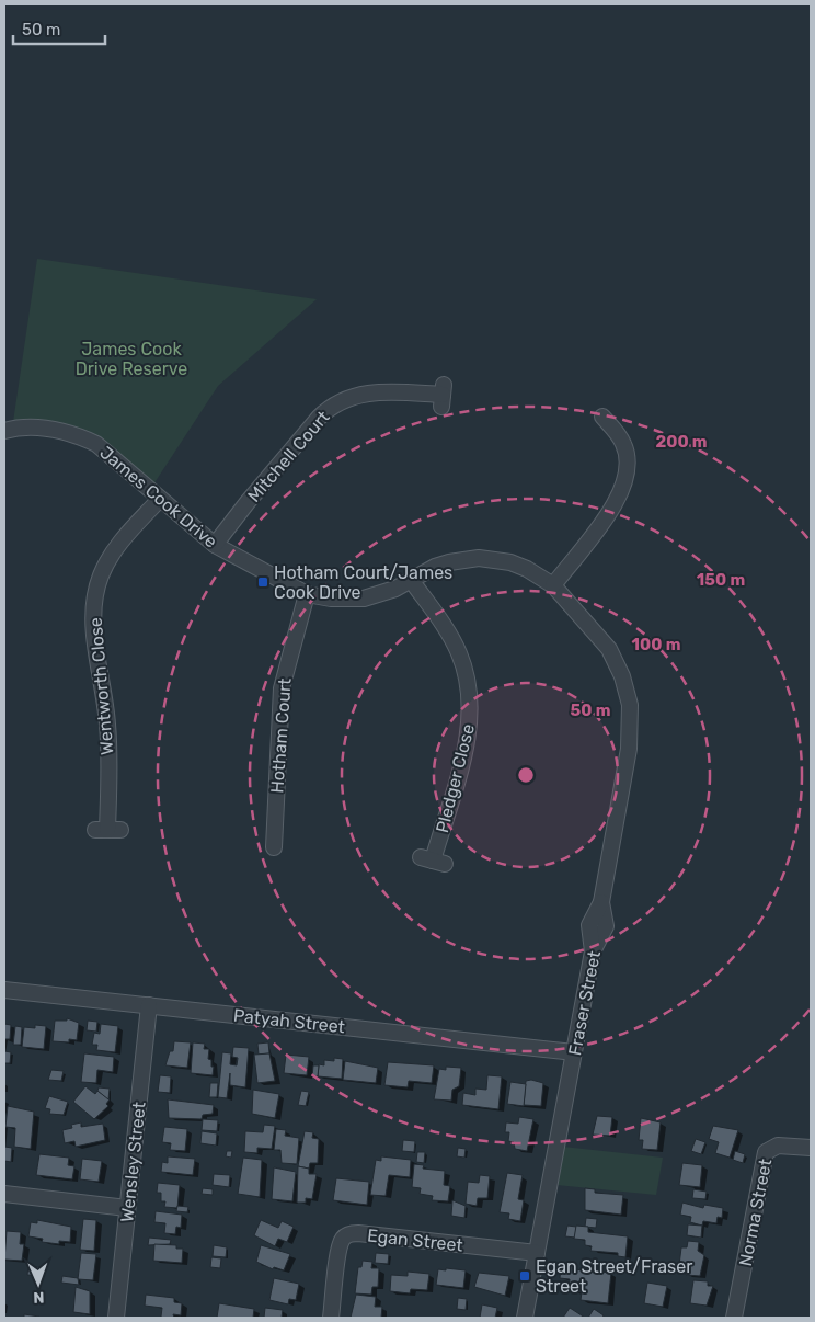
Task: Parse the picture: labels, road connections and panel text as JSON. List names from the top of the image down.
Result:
{
  "streets": {
    "street": [
      "Mitchell Court",
      "James Cook Drive",
      "Wentworth Close",
      "Hotham Court",
      "Pledger Close",
      "Fraser Street",
      "Patyah Street",
      "Wensley Street",
      "Norma Street",
      "Egan Street"
    ]
  },
  "crossings": [
    ["Mitchell Court", "James Cook Drive"],
    ["James Cook Drive", "Wentworth Close"],
    ["James Cook Drive", "Hotham Court"],
    ["James Cook Drive", "Pledger Close"],
    ["James Cook Drive", "Fraser Street"],
    ["Fraser Street", "Patyah Street"],
    ["Fraser Street", "Egan Street"],
    ["Patyah Street", "Wensley Street"]
  ],
  "parks": ["James Cook Drive Reserve"],
  "places": {
    "transit": ["Hotham Court/James Cook Drive", "Egan Street/Fraser Street"]
  },
  "scale_bar": "50 m",
  "north": "bottom",
  "rings": [
    "200 m",
    "150 m",
    "100 m",
    "50 m"
  ]
}
